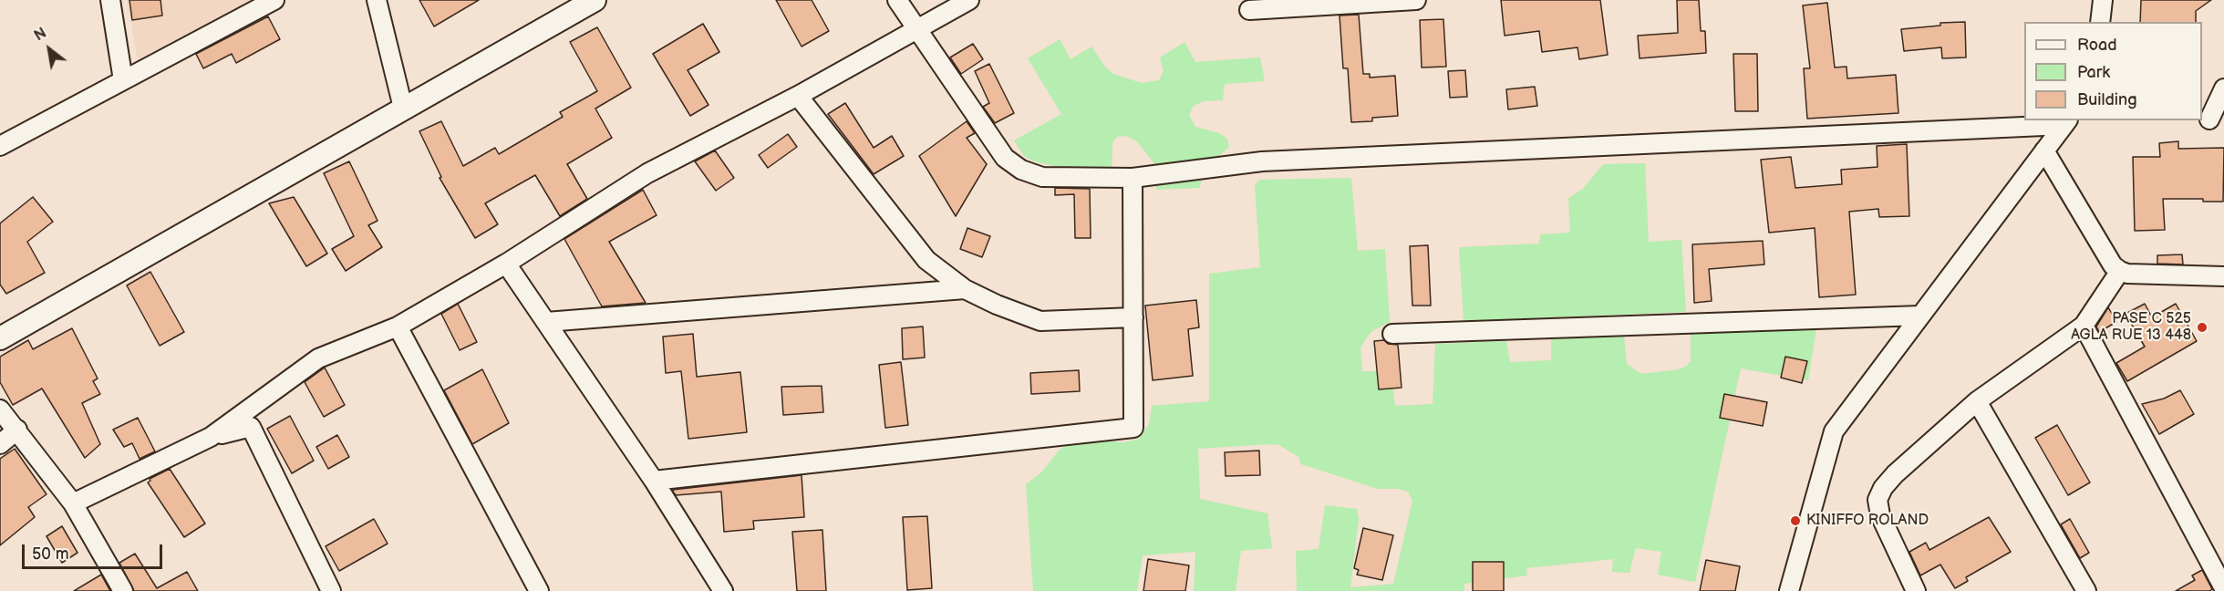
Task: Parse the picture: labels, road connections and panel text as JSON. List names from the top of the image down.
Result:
{
  "places": ["PASE C 525 AGLA RUE 13 448", "KINIFFO ROLAND"],
  "legend": ["Road", "Park", "Building"],
  "scale_bar": "50 m",
  "north": "top left"
}
